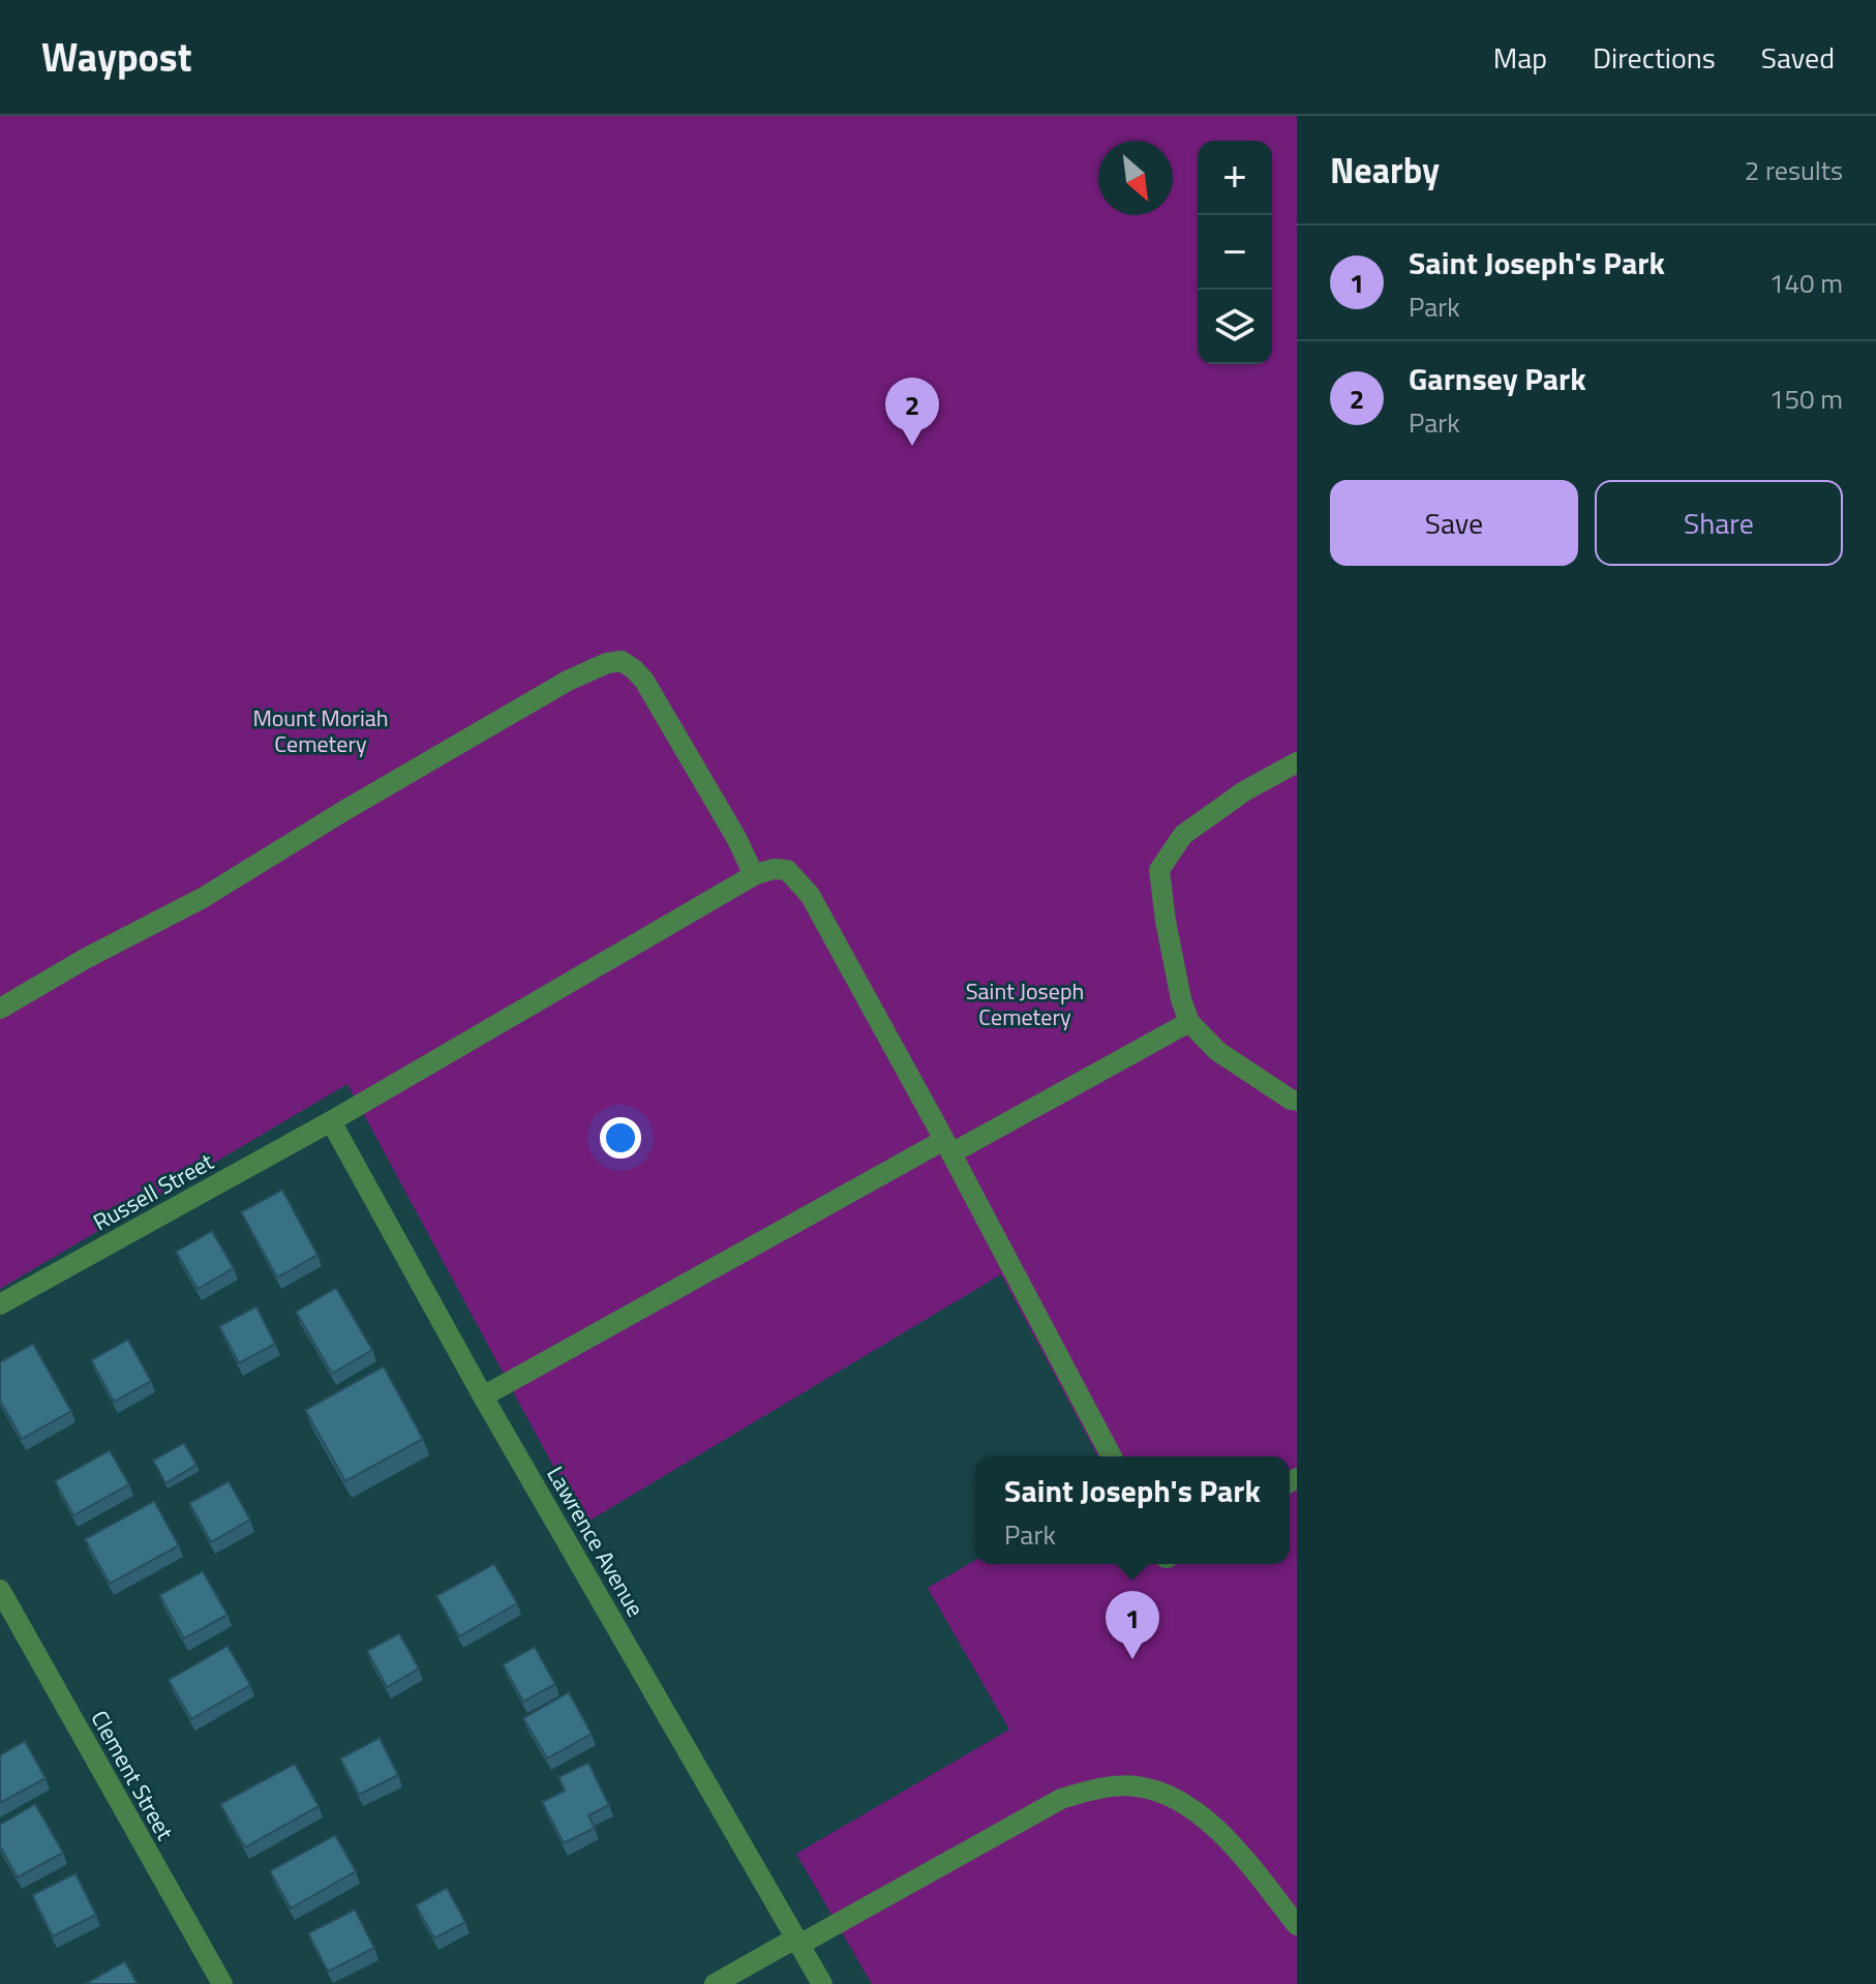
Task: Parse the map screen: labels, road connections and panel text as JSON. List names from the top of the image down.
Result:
{
  "streets": {
    "street": ["Russell Street", "Lawrence Avenue", "Clement Street"]
  },
  "crossings": [
    ["Russell Street", "Lawrence Avenue"]
  ],
  "parks": ["Mount Moriah Cemetery", "Saint Joseph Cemetery"],
  "north": "bottom right",
  "page": {
    "header": "Waypost",
    "nav": ["Map", "Directions", "Saved"],
    "heading": ["Nearby", "2 results"],
    "map_buttons": ["+", "−"],
    "list": [
      {
        "mark": "1",
        "name": "Saint Joseph's Park",
        "note": "Park",
        "value": "140 m"
      },
      {
        "mark": "2",
        "name": "Garnsey Park",
        "note": "Park",
        "value": "150 m"
      }
    ],
    "pins": ["2", "1"],
    "buttons": ["Save", "Share"],
    "popup": ["Saint Joseph's Park", "Park"]
  }
}
